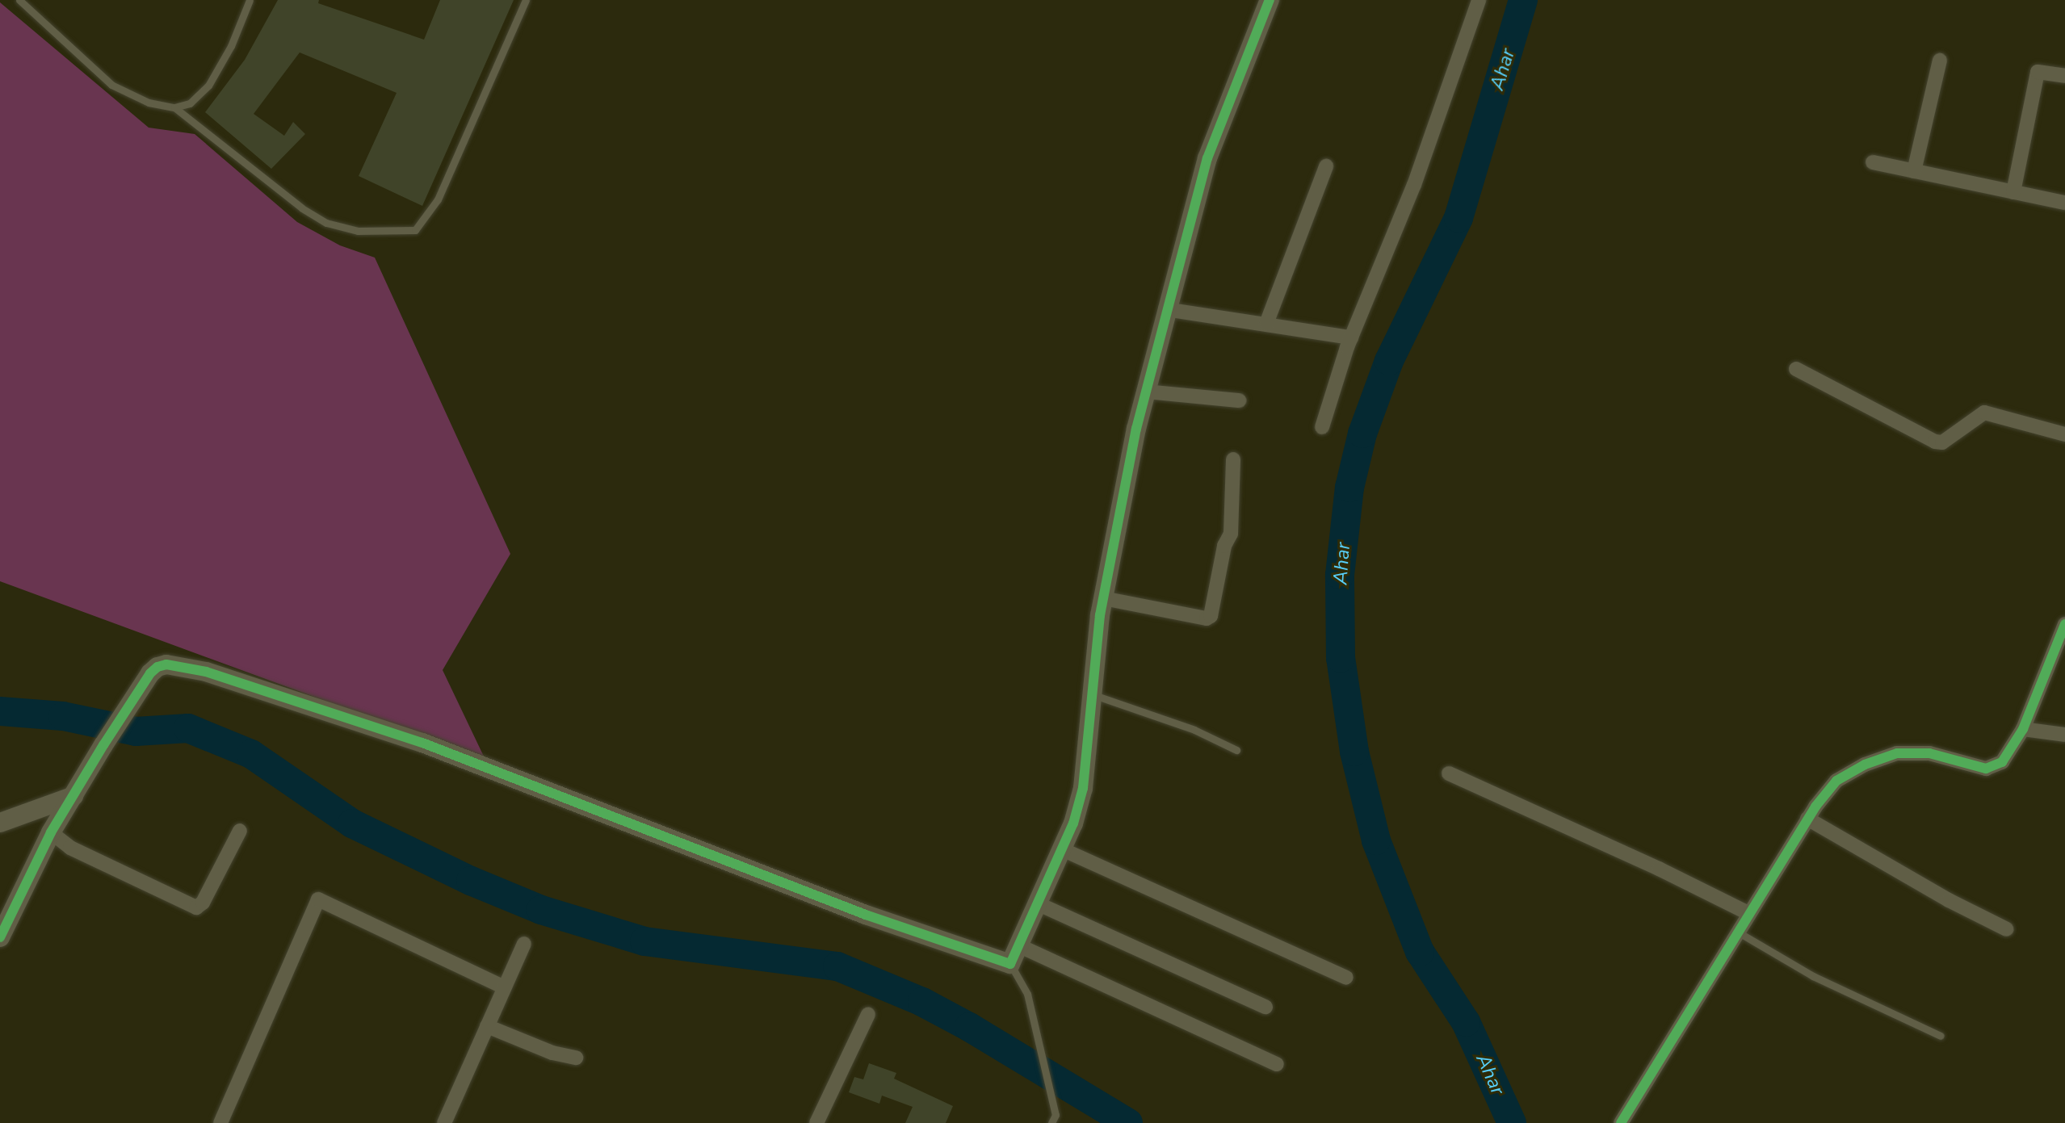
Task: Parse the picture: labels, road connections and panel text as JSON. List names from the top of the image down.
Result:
{
  "water": ["Ahar"]
}
